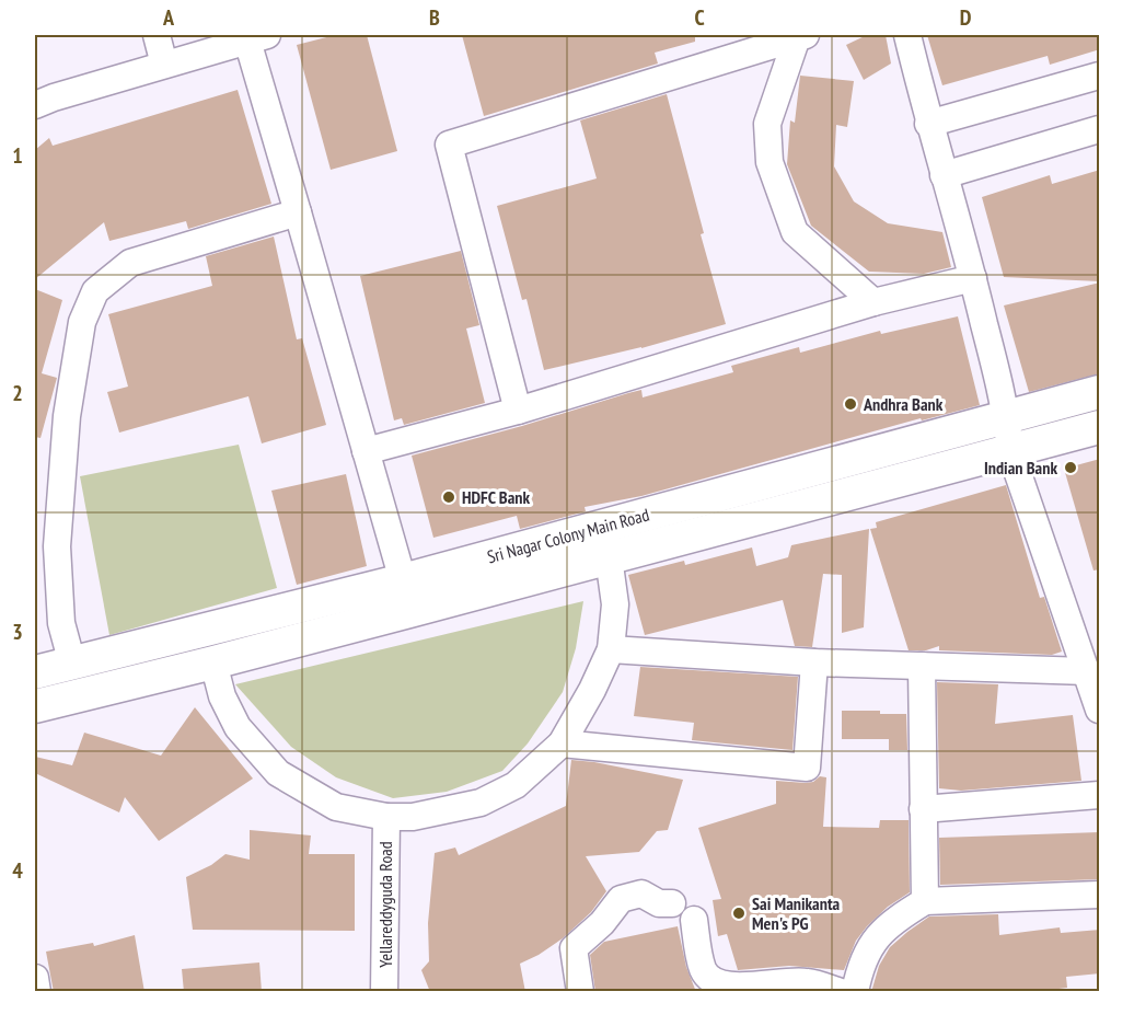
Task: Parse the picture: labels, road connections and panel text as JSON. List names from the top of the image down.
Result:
{
  "streets": {
    "main road": ["Sri Nagar Colony Main Road"],
    "street": ["Yellareddyguda Road"]
  },
  "places": [
    "Andhra Bank",
    "Indian Bank",
    "HDFC Bank",
    "Sai Manikanta Men's PG"
  ],
  "grid": {
    "columns": [
      "A",
      "B",
      "C",
      "D"
    ],
    "rows": [
      "1",
      "2",
      "3",
      "4"
    ]
  }
}
